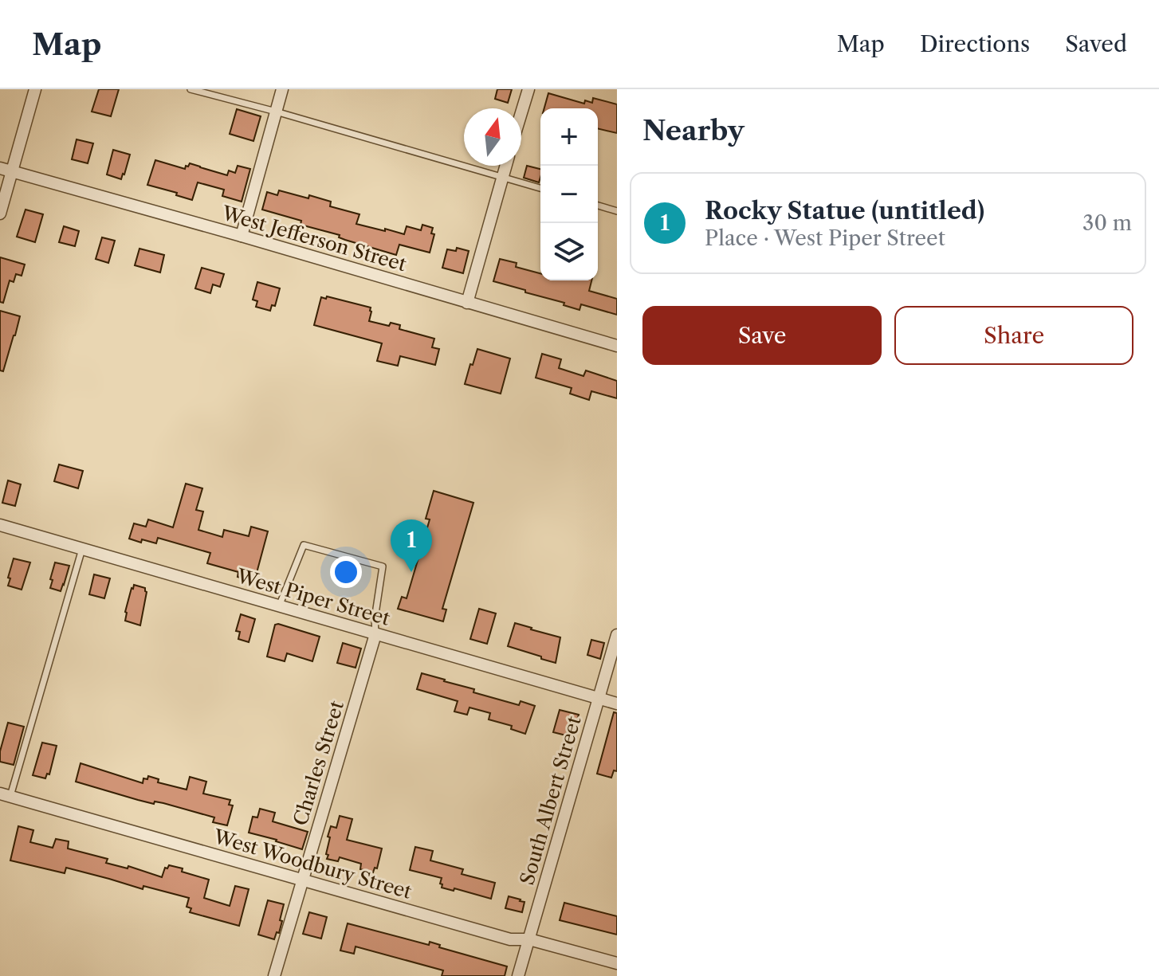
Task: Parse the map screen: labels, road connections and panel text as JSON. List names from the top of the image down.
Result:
{
  "streets": {
    "street": [
      "West Jefferson Street",
      "West Piper Street",
      "Charles Street",
      "South Albert Street",
      "West Woodbury Street"
    ]
  },
  "crossings": [
    ["West Piper Street", "Charles Street"],
    ["West Piper Street", "South Albert Street"],
    ["Charles Street", "West Woodbury Street"],
    ["South Albert Street", "West Woodbury Street"]
  ],
  "north": "top",
  "page": {
    "header": "Map",
    "nav": ["Map", "Directions", "Saved"],
    "heading": "Nearby",
    "map_buttons": ["+", "−"],
    "list": [
      {
        "mark": "1",
        "name": "Rocky Statue (untitled)",
        "note": "Place · West Piper Street",
        "value": "30 m"
      }
    ],
    "buttons": ["Save", "Share"],
    "pins": "1"
  }
}
